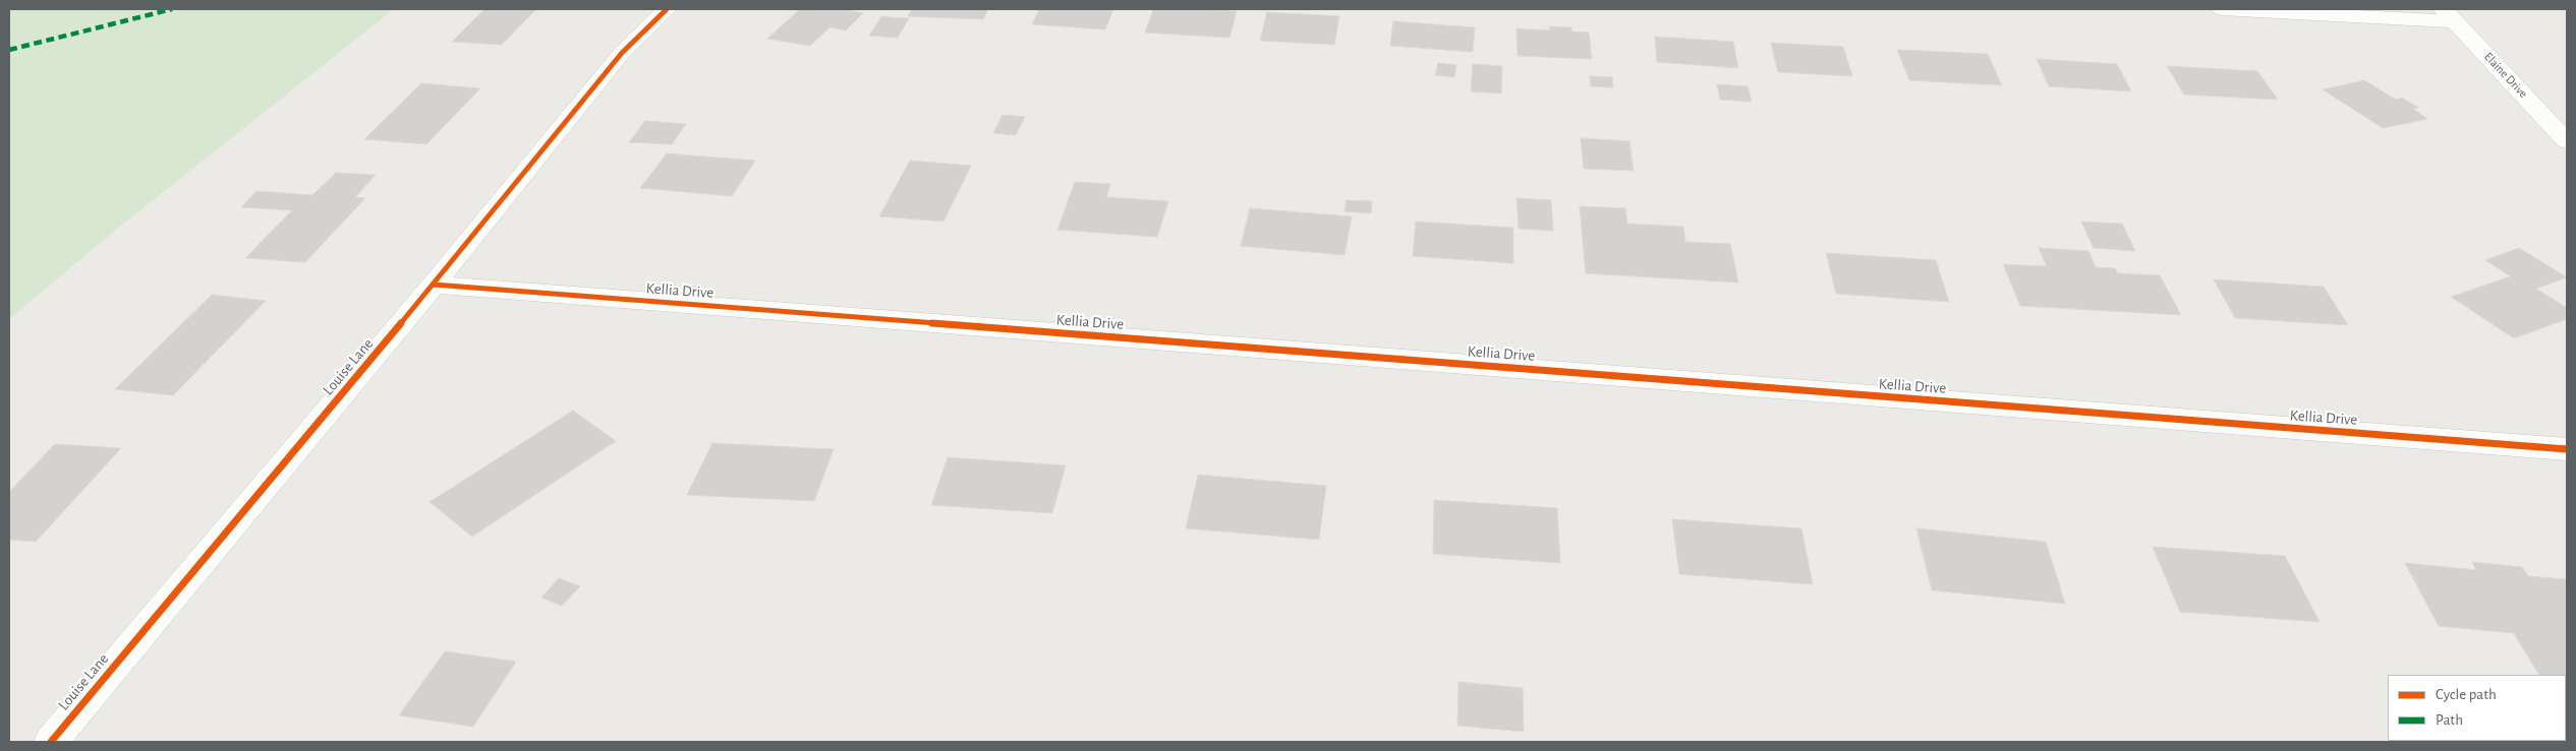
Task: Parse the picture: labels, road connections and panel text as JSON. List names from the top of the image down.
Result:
{
  "streets": {
    "street": ["Elaine Drive", "Kellia Drive", "Louise Lane"]
  },
  "crossings": [
    ["Kellia Drive", "Louise Lane"]
  ],
  "legend": ["Cycle path", "Path"]
}
